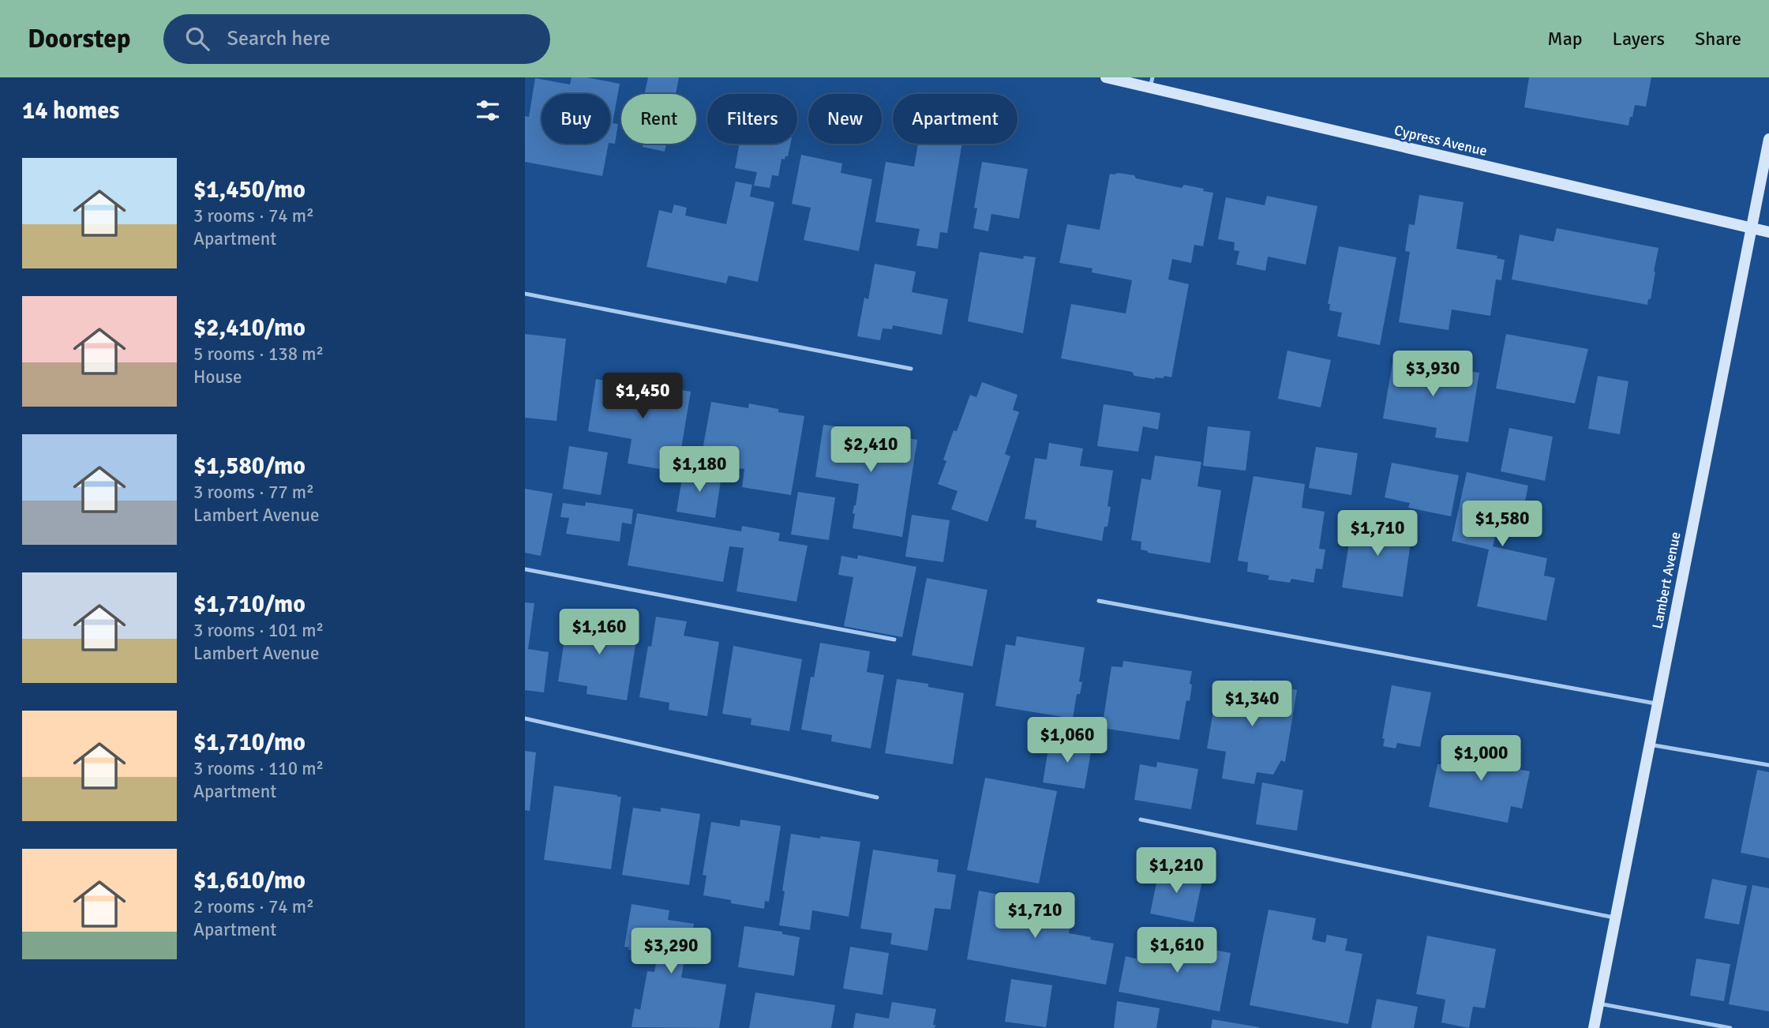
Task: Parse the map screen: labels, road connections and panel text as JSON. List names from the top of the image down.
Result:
{
  "streets": {
    "street": ["Cypress Avenue", "Lambert Avenue"]
  },
  "crossings": [
    ["Cypress Avenue", "Lambert Avenue"]
  ],
  "page": {
    "header": "Doorstep",
    "search": "Search here",
    "nav": ["Map", "Layers", "Share"],
    "heading": "14 homes",
    "chip": [
      "Buy",
      "Rent",
      "Filters",
      "New",
      "Apartment"
    ],
    "list": [
      {
        "name": "$1,450/mo",
        "note": "3 rooms · 74 m² · Apartment"
      },
      {
        "name": "$2,410/mo",
        "note": "5 rooms · 138 m² · House"
      },
      {
        "name": "$1,580/mo",
        "note": "3 rooms · 77 m² · Lambert Avenue"
      },
      {
        "name": "$1,710/mo",
        "note": "3 rooms · 101 m² · Lambert Avenue"
      },
      {
        "name": "$1,710/mo",
        "note": "3 rooms · 110 m² · Apartment"
      },
      {
        "name": "$1,610/mo",
        "note": "2 rooms · 74 m² · Apartment"
      }
    ],
    "price": [
      "$3,930",
      "$1,450",
      "$2,410",
      "$1,180",
      "$1,580",
      "$1,710",
      "$1,160",
      "$1,340",
      "$1,060",
      "$1,000",
      "$1,210",
      "$1,710",
      "$1,610",
      "$3,290"
    ]
  }
}
